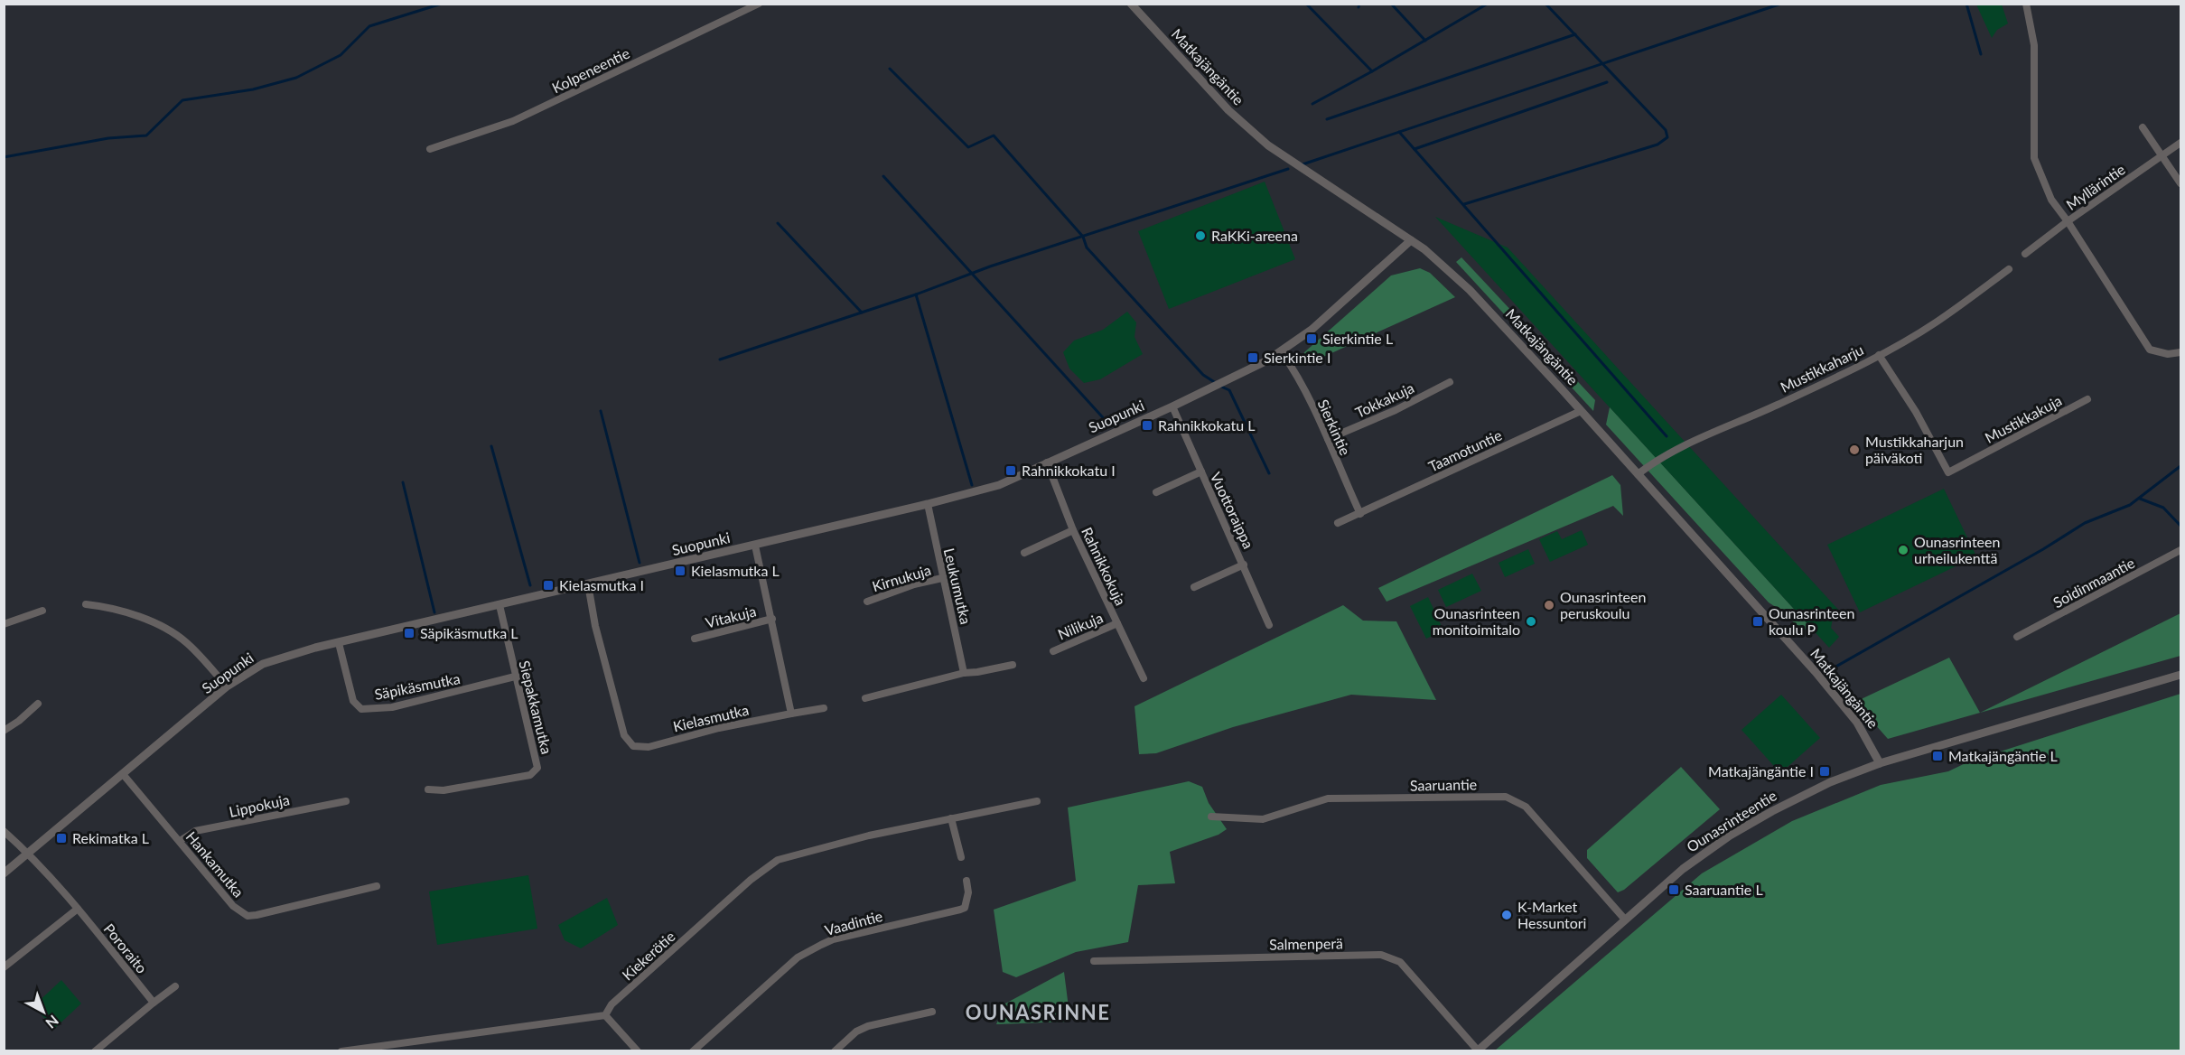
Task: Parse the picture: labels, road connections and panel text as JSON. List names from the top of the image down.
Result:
{
  "streets": {
    "street": [
      "Matkajängäntie",
      "Kolpeneentie",
      "Myllärintie",
      "Mustikkaharju",
      "Tokkakuja",
      "Suopunki",
      "Mustikkakuja",
      "Sierkintie",
      "Taamotuntie",
      "Vuottoraippa",
      "Rahnikkokuja",
      "Kirnukuja",
      "Soidinmaantie",
      "Leukumutka",
      "Vitakuja",
      "Nilikuja",
      "Säpikäsmutka",
      "Siepakkamutka",
      "Kielasmutka",
      "Saaruantie",
      "Lippokuja",
      "Ounasrinteentie",
      "Hankamutka",
      "Vaadintie",
      "Salmenperä",
      "Pororaito",
      "Kiekerötie"
    ]
  },
  "crossings": [
    ["Matkajängäntie", "Mustikkaharju"],
    ["Matkajängäntie", "Suopunki"],
    ["Matkajängäntie", "Taamotuntie"],
    ["Matkajängäntie", "Ounasrinteentie"],
    ["Mustikkaharju", "Mustikkakuja"],
    ["Tokkakuja", "Sierkintie"],
    ["Suopunki", "Sierkintie"],
    ["Suopunki", "Vuottoraippa"],
    ["Suopunki", "Rahnikkokuja"],
    ["Suopunki", "Leukumutka"],
    ["Suopunki", "Säpikäsmutka"],
    ["Suopunki", "Siepakkamutka"],
    ["Suopunki", "Kielasmutka"],
    ["Suopunki", "Hankamutka"],
    ["Suopunki", "Pororaito"],
    ["Sierkintie", "Taamotuntie"],
    ["Rahnikkokuja", "Nilikuja"],
    ["Kirnukuja", "Leukumutka"],
    ["Säpikäsmutka", "Siepakkamutka"],
    ["Saaruantie", "Ounasrinteentie"],
    ["Lippokuja", "Hankamutka"],
    ["Ounasrinteentie", "Salmenperä"]
  ],
  "districts": ["OUNASRINNE"],
  "places": {
    "other": [
      "RaKKi-areena",
      "Mustikkaharjun päiväkoti",
      "Ounasrinteen urheilukenttä",
      "Ounasrinteen peruskoulu",
      "Ounasrinteen monitoimitalo",
      "K-Market Hessuntori"
    ],
    "transit": [
      "Sierkintie L",
      "Sierkintie I",
      "Rahnikkokatu L",
      "Rahnikkokatu I",
      "Kielasmutka L",
      "Kielasmutka I",
      "Ounasrinteen koulu P",
      "Säpikäsmutka L",
      "Matkajängäntie L",
      "Matkajängäntie I",
      "Rekimatka L",
      "Saaruantie L"
    ]
  },
  "north": "bottom right"
}
